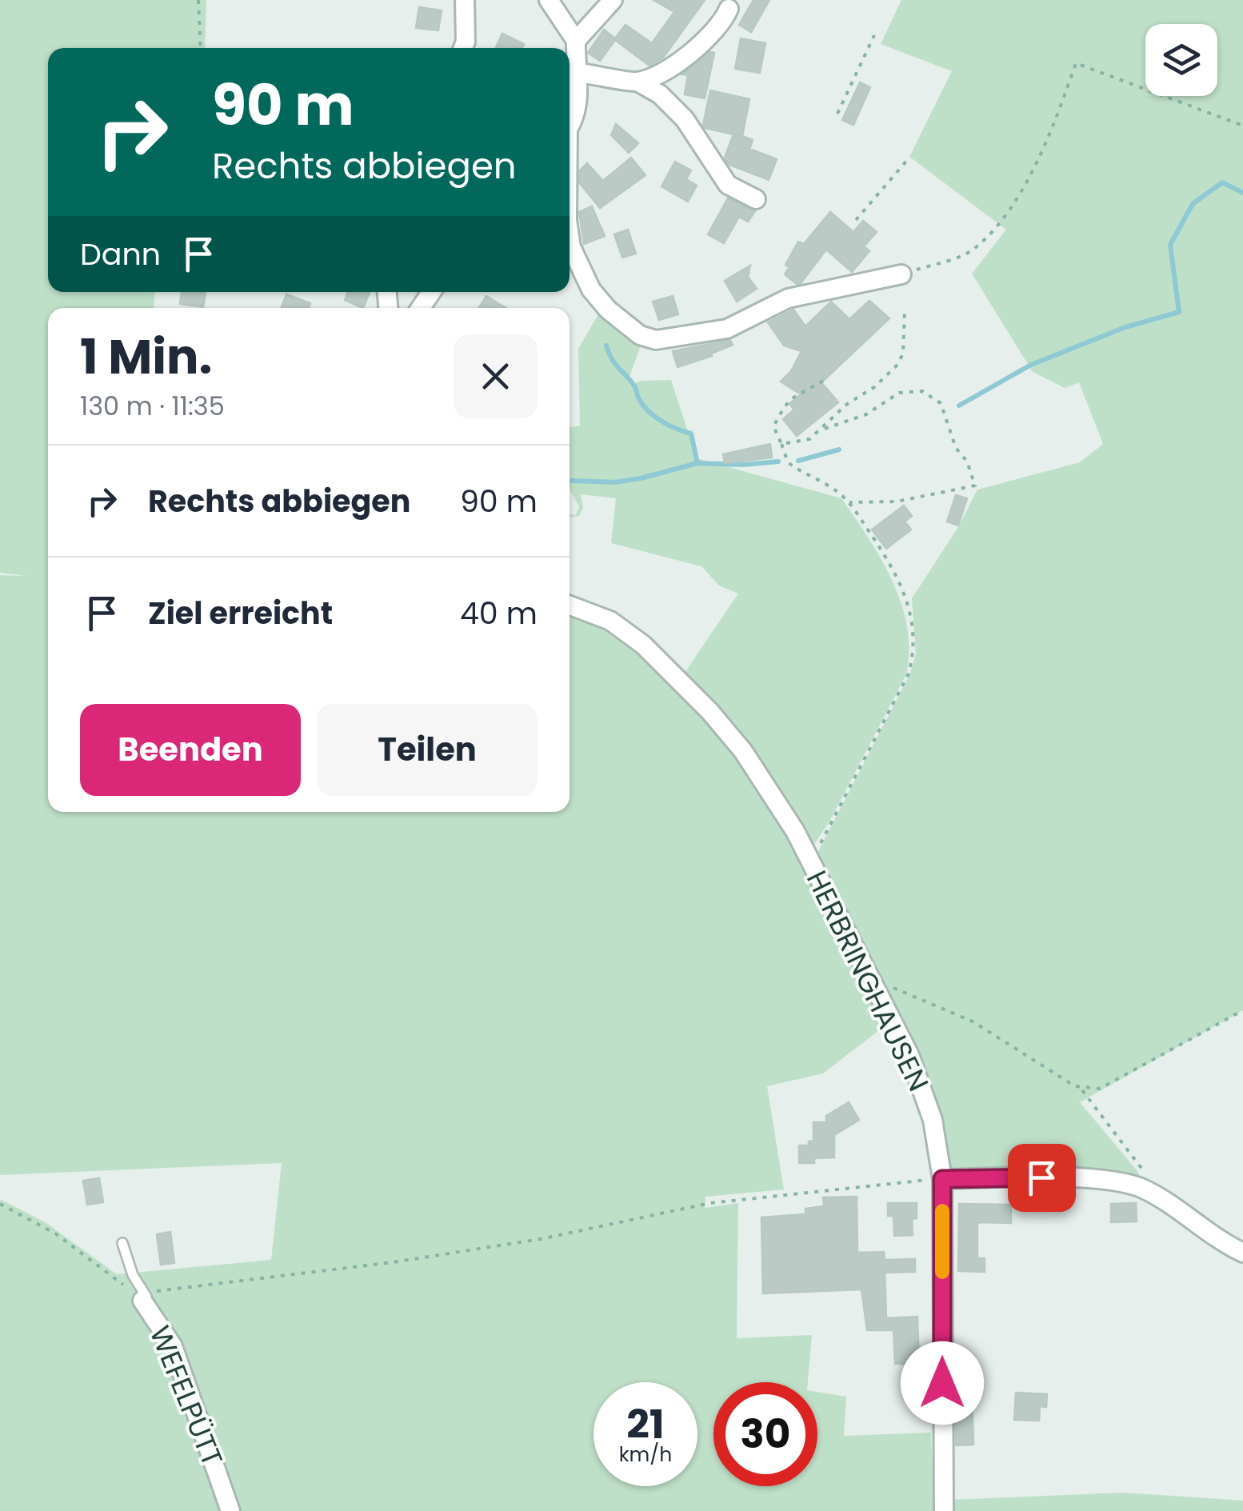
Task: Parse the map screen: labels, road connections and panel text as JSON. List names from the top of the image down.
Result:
{
  "streets": {
    "street": ["HERBRINGHAUSEN", "WEFELPÜTT"]
  },
  "page": {
    "turn": ["90 m", "Rechts abbiegen"],
    "then": "Dann",
    "heading": ["1 Min.", "130 m · 11:35"],
    "list": [
      {
        "name": "Rechts abbiegen",
        "value": "90 m"
      },
      {
        "name": "Ziel erreicht",
        "value": "40 m"
      }
    ],
    "buttons": ["Beenden", "Teilen"],
    "speed": "21 km/h",
    "limit": "30"
  }
}
